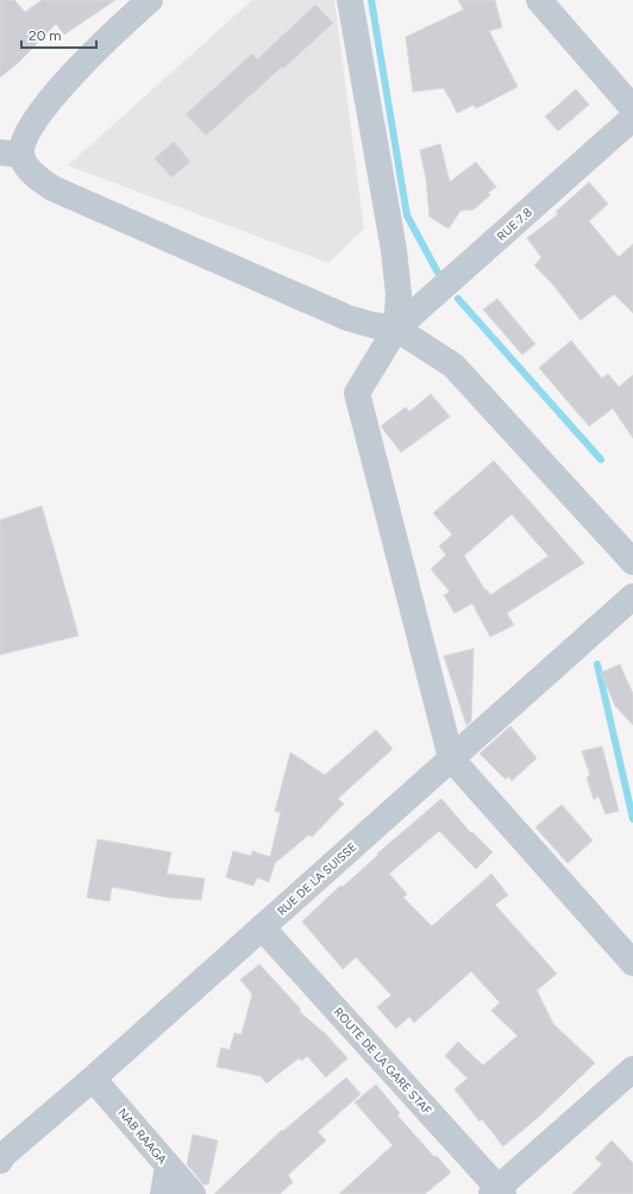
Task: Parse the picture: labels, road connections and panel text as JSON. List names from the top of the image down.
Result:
{
  "streets": {
    "street": [
      "RUE 7.8",
      "RUE DE LA SUISSE",
      "ROUTE DE LA GARE STAF",
      "NAB RAAGA"
    ]
  },
  "crossings": [
    ["RUE DE LA SUISSE", "ROUTE DE LA GARE STAF"],
    ["RUE DE LA SUISSE", "NAB RAAGA"]
  ],
  "scale_bar": "20 m"
}
